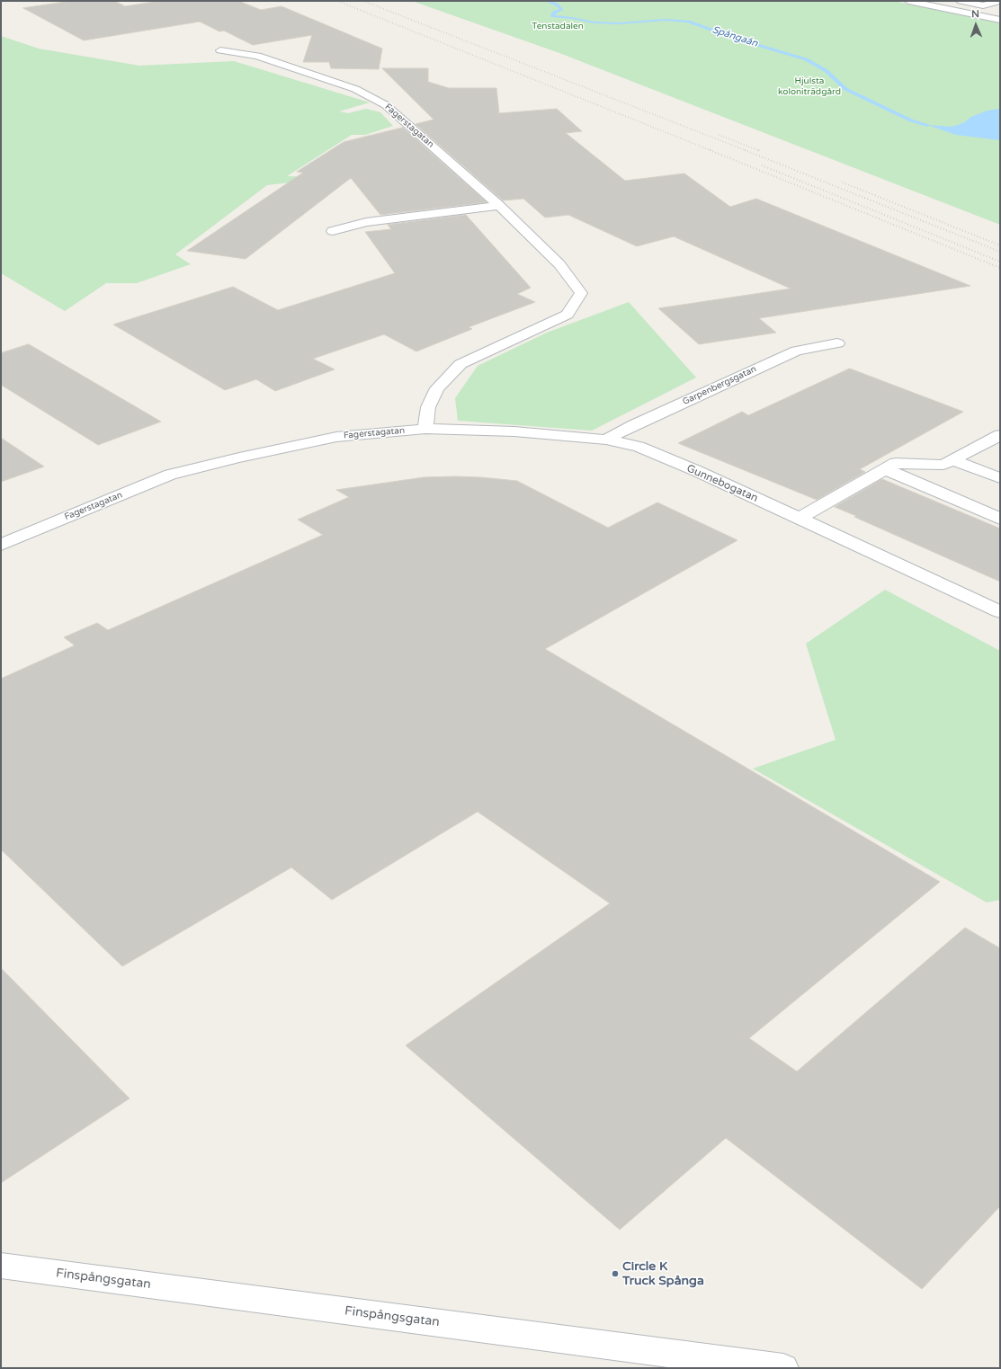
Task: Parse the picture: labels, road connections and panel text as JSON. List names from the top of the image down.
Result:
{
  "streets": {
    "street": [
      "Fagerstagatan",
      "Garpenbergsgatan",
      "Gunnebogatan",
      "Finspångsgatan"
    ]
  },
  "crossings": [
    ["Fagerstagatan", "Gunnebogatan"],
    ["Garpenbergsgatan", "Gunnebogatan"]
  ],
  "water": ["Spångaån"],
  "parks": ["Tenstadalen", "Hjulsta koloniträdgård"],
  "places": ["Circle K Truck Spånga"],
  "north": "top"
}
